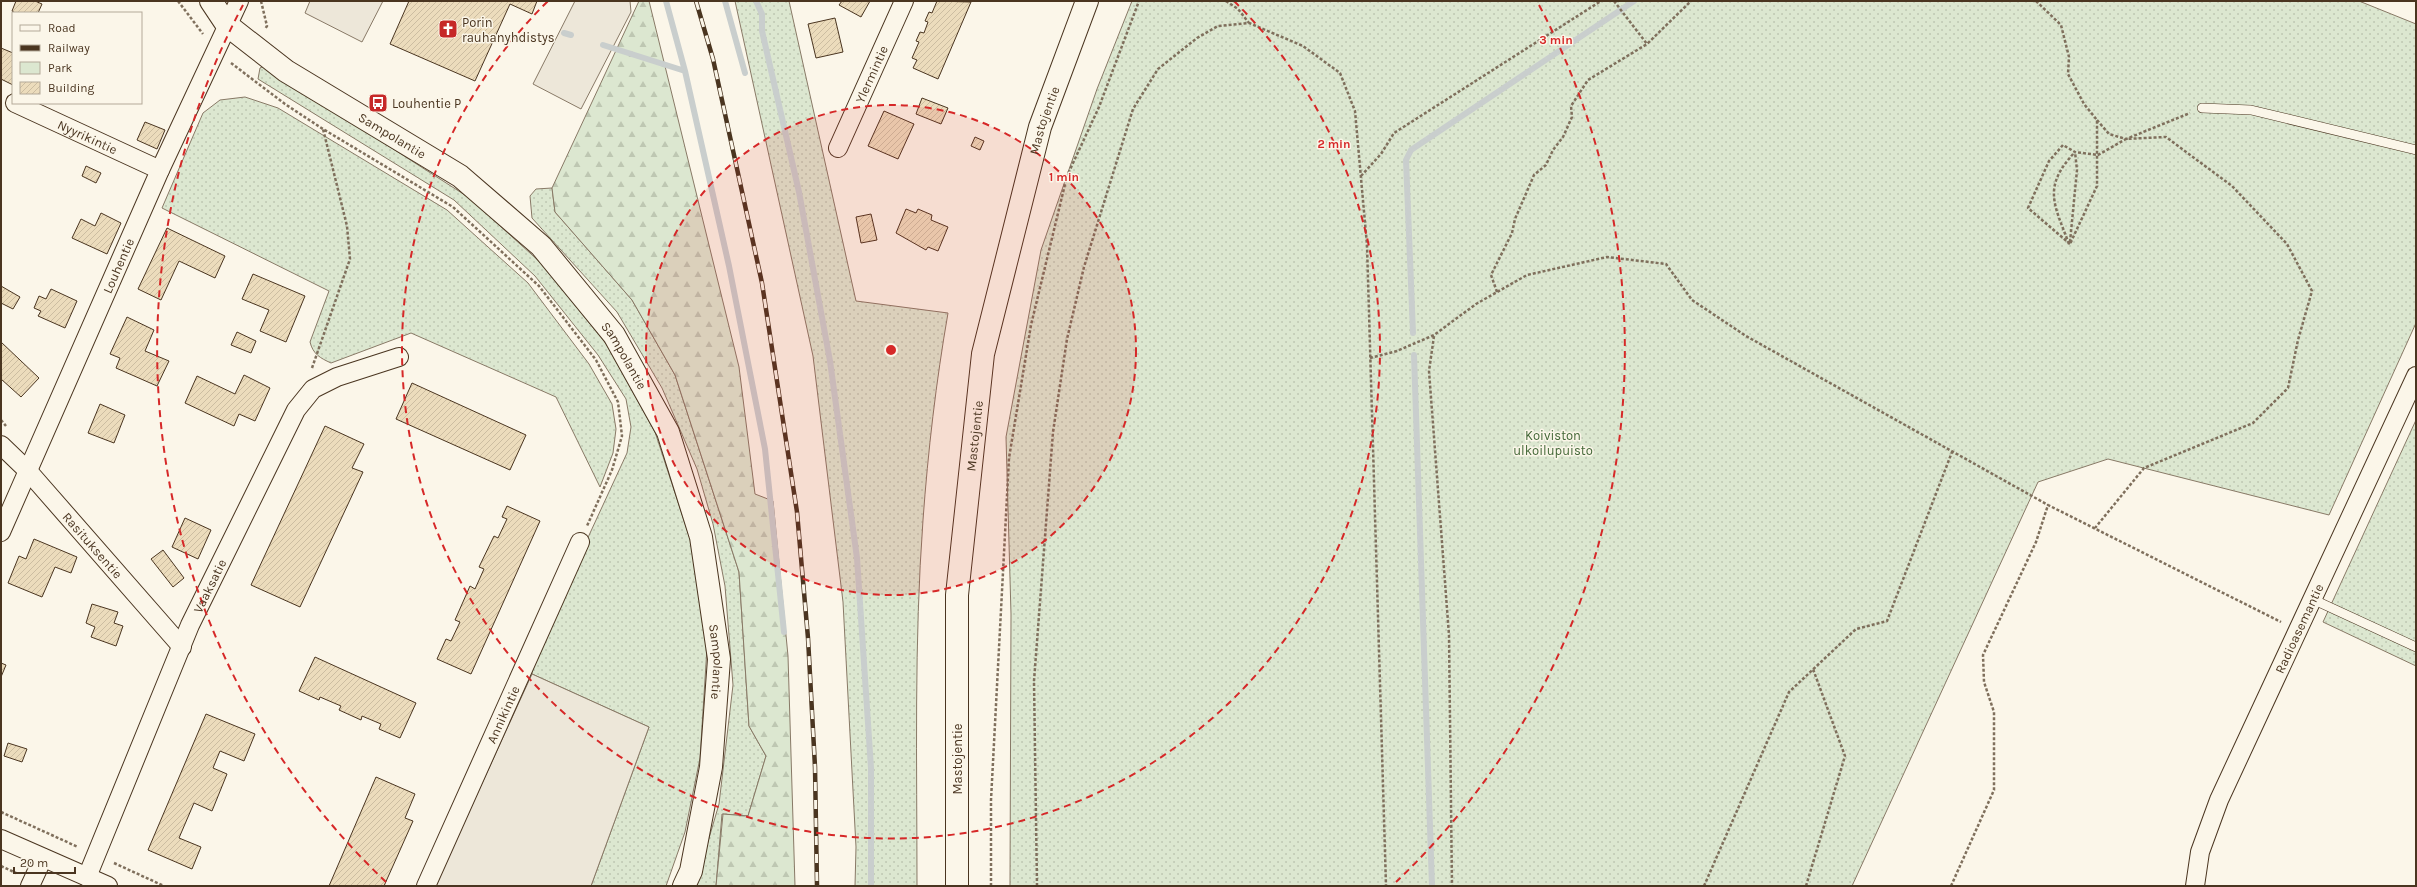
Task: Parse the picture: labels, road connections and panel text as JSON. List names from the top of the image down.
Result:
{
  "streets": {
    "street": [
      "Ylermintie",
      "Mastojentie",
      "Sampolantie",
      "Nyyrikintie",
      "Louhentie",
      "Rasituksentie",
      "Vaaksatie",
      "Radioasemantie",
      "Annikintie"
    ]
  },
  "crossings": [
    ["Sampolantie", "Louhentie"],
    ["Nyyrikintie", "Louhentie"],
    ["Louhentie", "Rasituksentie"],
    ["Rasituksentie", "Vaaksatie"]
  ],
  "parks": ["Koiviston ulkoilupuisto"],
  "places": {
    "church": ["Porin rauhanyhdistys"],
    "bus stop": ["Louhentie P"]
  },
  "legend": [
    "Road",
    "Railway",
    "Park",
    "Building"
  ],
  "scale_bar": "20 m",
  "rings": ["3 min", "2 min", "1 min"]
}
